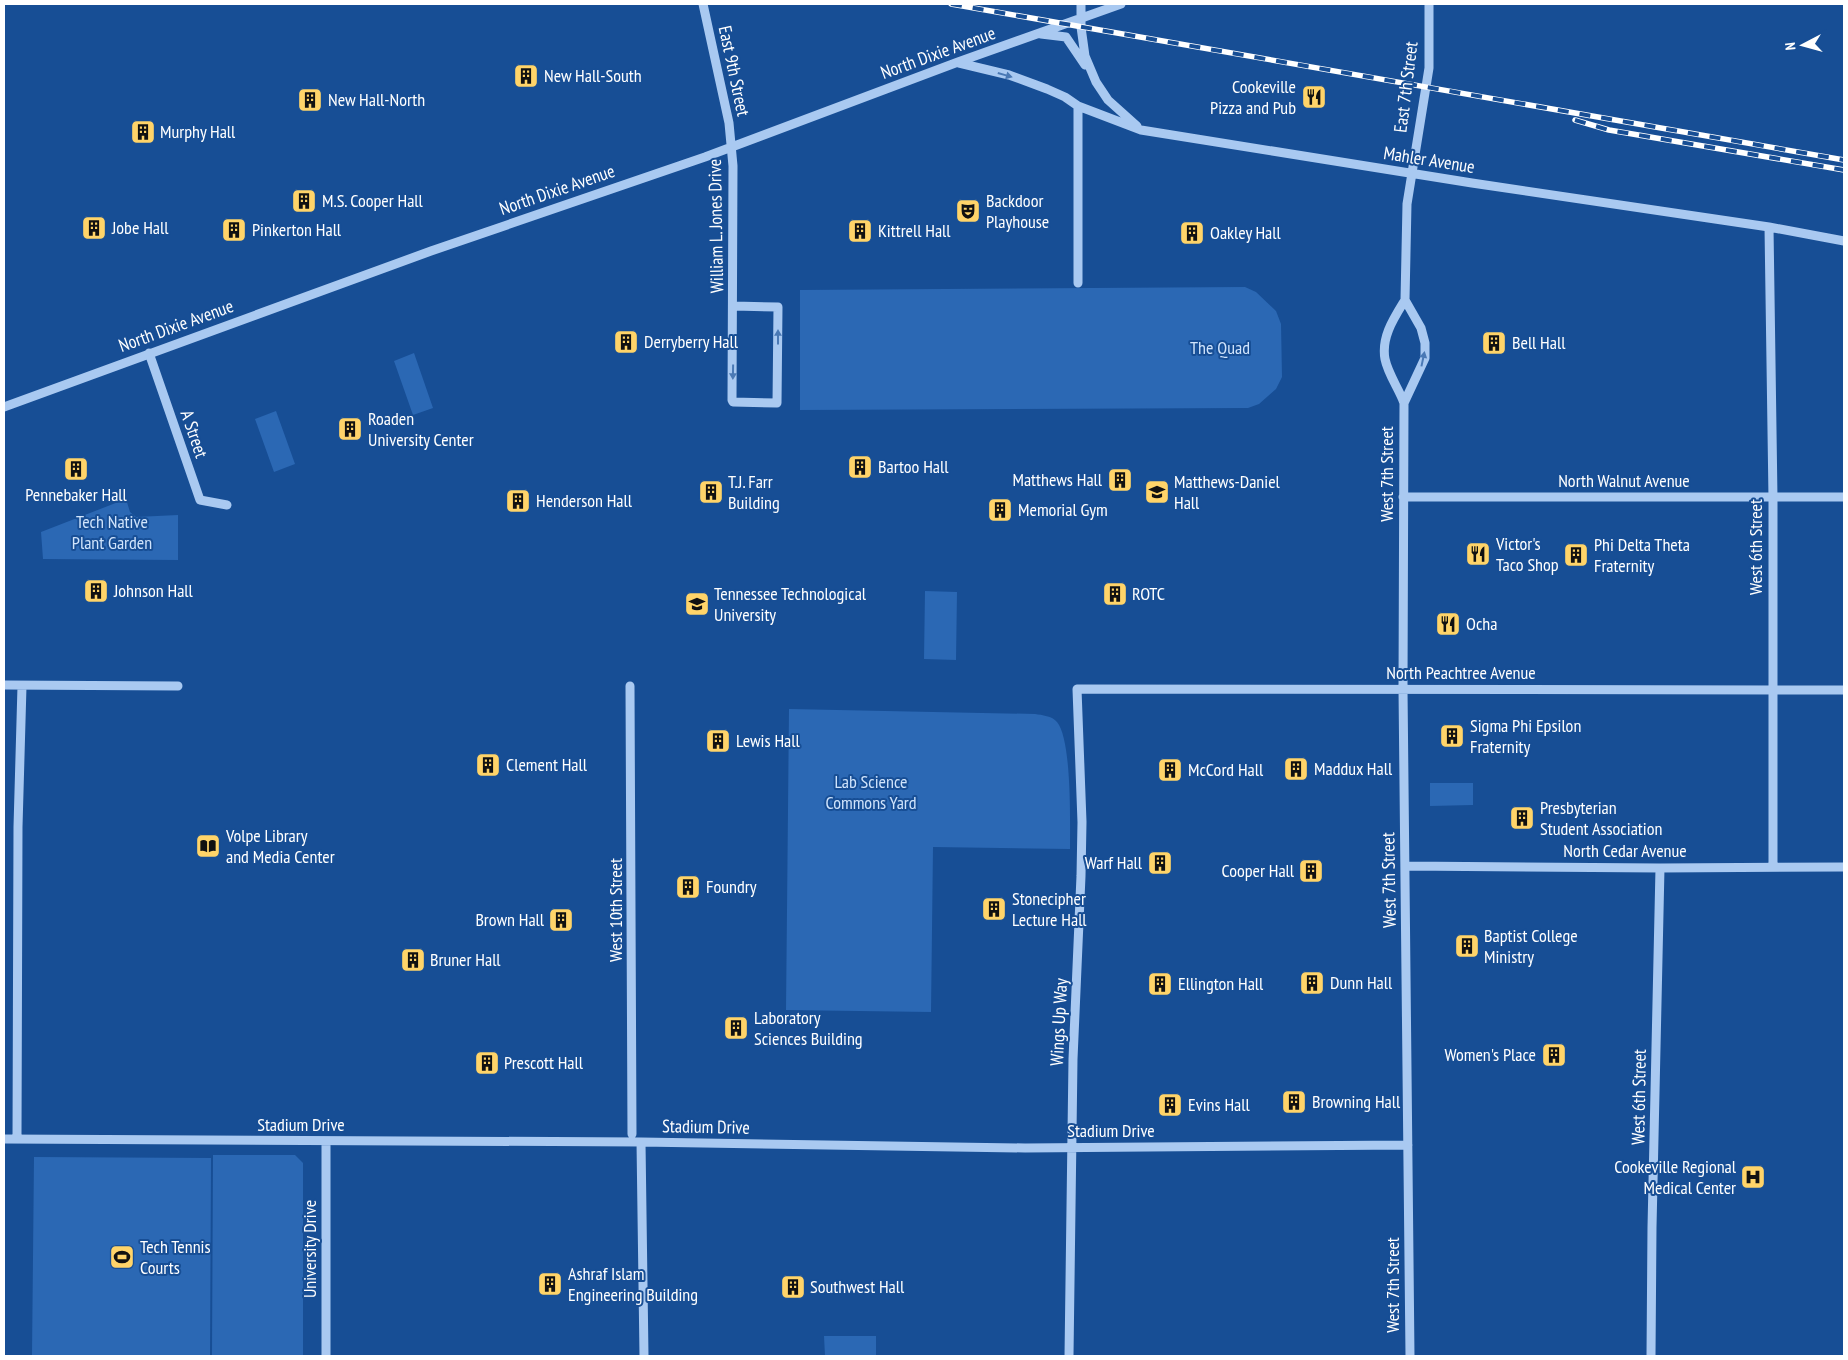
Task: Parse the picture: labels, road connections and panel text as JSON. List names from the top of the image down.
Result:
{
  "streets": {
    "street": [
      "North Dixie Avenue",
      "East 9th Street",
      "East 7th Street",
      "Mahler Avenue",
      "William L. Jones Drive",
      "A Street",
      "West 7th Street",
      "North Walnut Avenue",
      "West 6th Street",
      "North Peachtree Avenue",
      "North Cedar Avenue",
      "West 10th Street",
      "Wings Up Way",
      "Stadium Drive",
      "University Drive"
    ]
  },
  "crossings": [
    ["North Dixie Avenue", "East 9th Street"],
    ["North Dixie Avenue", "Mahler Avenue"],
    ["North Dixie Avenue", "William L. Jones Drive"],
    ["North Dixie Avenue", "A Street"],
    ["East 9th Street", "William L. Jones Drive"],
    ["East 7th Street", "Mahler Avenue"],
    ["East 7th Street", "West 7th Street"],
    ["Mahler Avenue", "West 7th Street"],
    ["Mahler Avenue", "West 6th Street"],
    ["West 7th Street", "North Walnut Avenue"],
    ["West 7th Street", "North Peachtree Avenue"],
    ["West 7th Street", "North Cedar Avenue"],
    ["West 7th Street", "Stadium Drive"],
    ["North Walnut Avenue", "West 6th Street"],
    ["West 6th Street", "North Peachtree Avenue"],
    ["West 6th Street", "North Cedar Avenue"],
    ["North Peachtree Avenue", "Wings Up Way"],
    ["Wings Up Way", "Stadium Drive"],
    ["Stadium Drive", "University Drive"]
  ],
  "parks": ["The Quad", "Tech Native Plant Garden", "Lab Science Commons Yard"],
  "places": {
    "building": [
      "New Hall-South",
      "New Hall-North",
      "Murphy Hall",
      "M.S. Cooper Hall",
      "Jobe Hall",
      "Pinkerton Hall",
      "Kittrell Hall",
      "Oakley Hall",
      "Derryberry Hall",
      "Bell Hall",
      "Roaden University Center",
      "Bartoo Hall",
      "Pennebaker Hall",
      "Matthews Hall",
      "T.J. Farr Building",
      "Henderson Hall",
      "Memorial Gym",
      "Phi Delta Theta Fraternity",
      "Johnson Hall",
      "ROTC",
      "Sigma Phi Epsilon Fraternity",
      "Lewis Hall",
      "Clement Hall",
      "Maddux Hall",
      "McCord Hall",
      "Presbyterian Student Association",
      "Warf Hall",
      "Cooper Hall",
      "Foundry",
      "Stonecipher Lecture Hall",
      "Brown Hall",
      "Baptist College Ministry",
      "Bruner Hall",
      "Dunn Hall",
      "Ellington Hall",
      "Laboratory Sciences Building",
      "Women's Place",
      "Prescott Hall",
      "Browning Hall",
      "Evins Hall",
      "Ashraf Islam Engineering Building",
      "Southwest Hall"
    ],
    "restaurant": ["Cookeville Pizza and Pub", "Victor's Taco Shop", "Ocha"],
    "theatre": ["Backdoor Playhouse"],
    "school or university": ["Matthews-Daniel Hall", "Tennessee Technological University"],
    "library": ["Volpe Library and Media Center"],
    "hospital": ["Cookeville Regional Medical Center"],
    "sports": ["Tech Tennis Courts"]
  },
  "north": "left"
}
